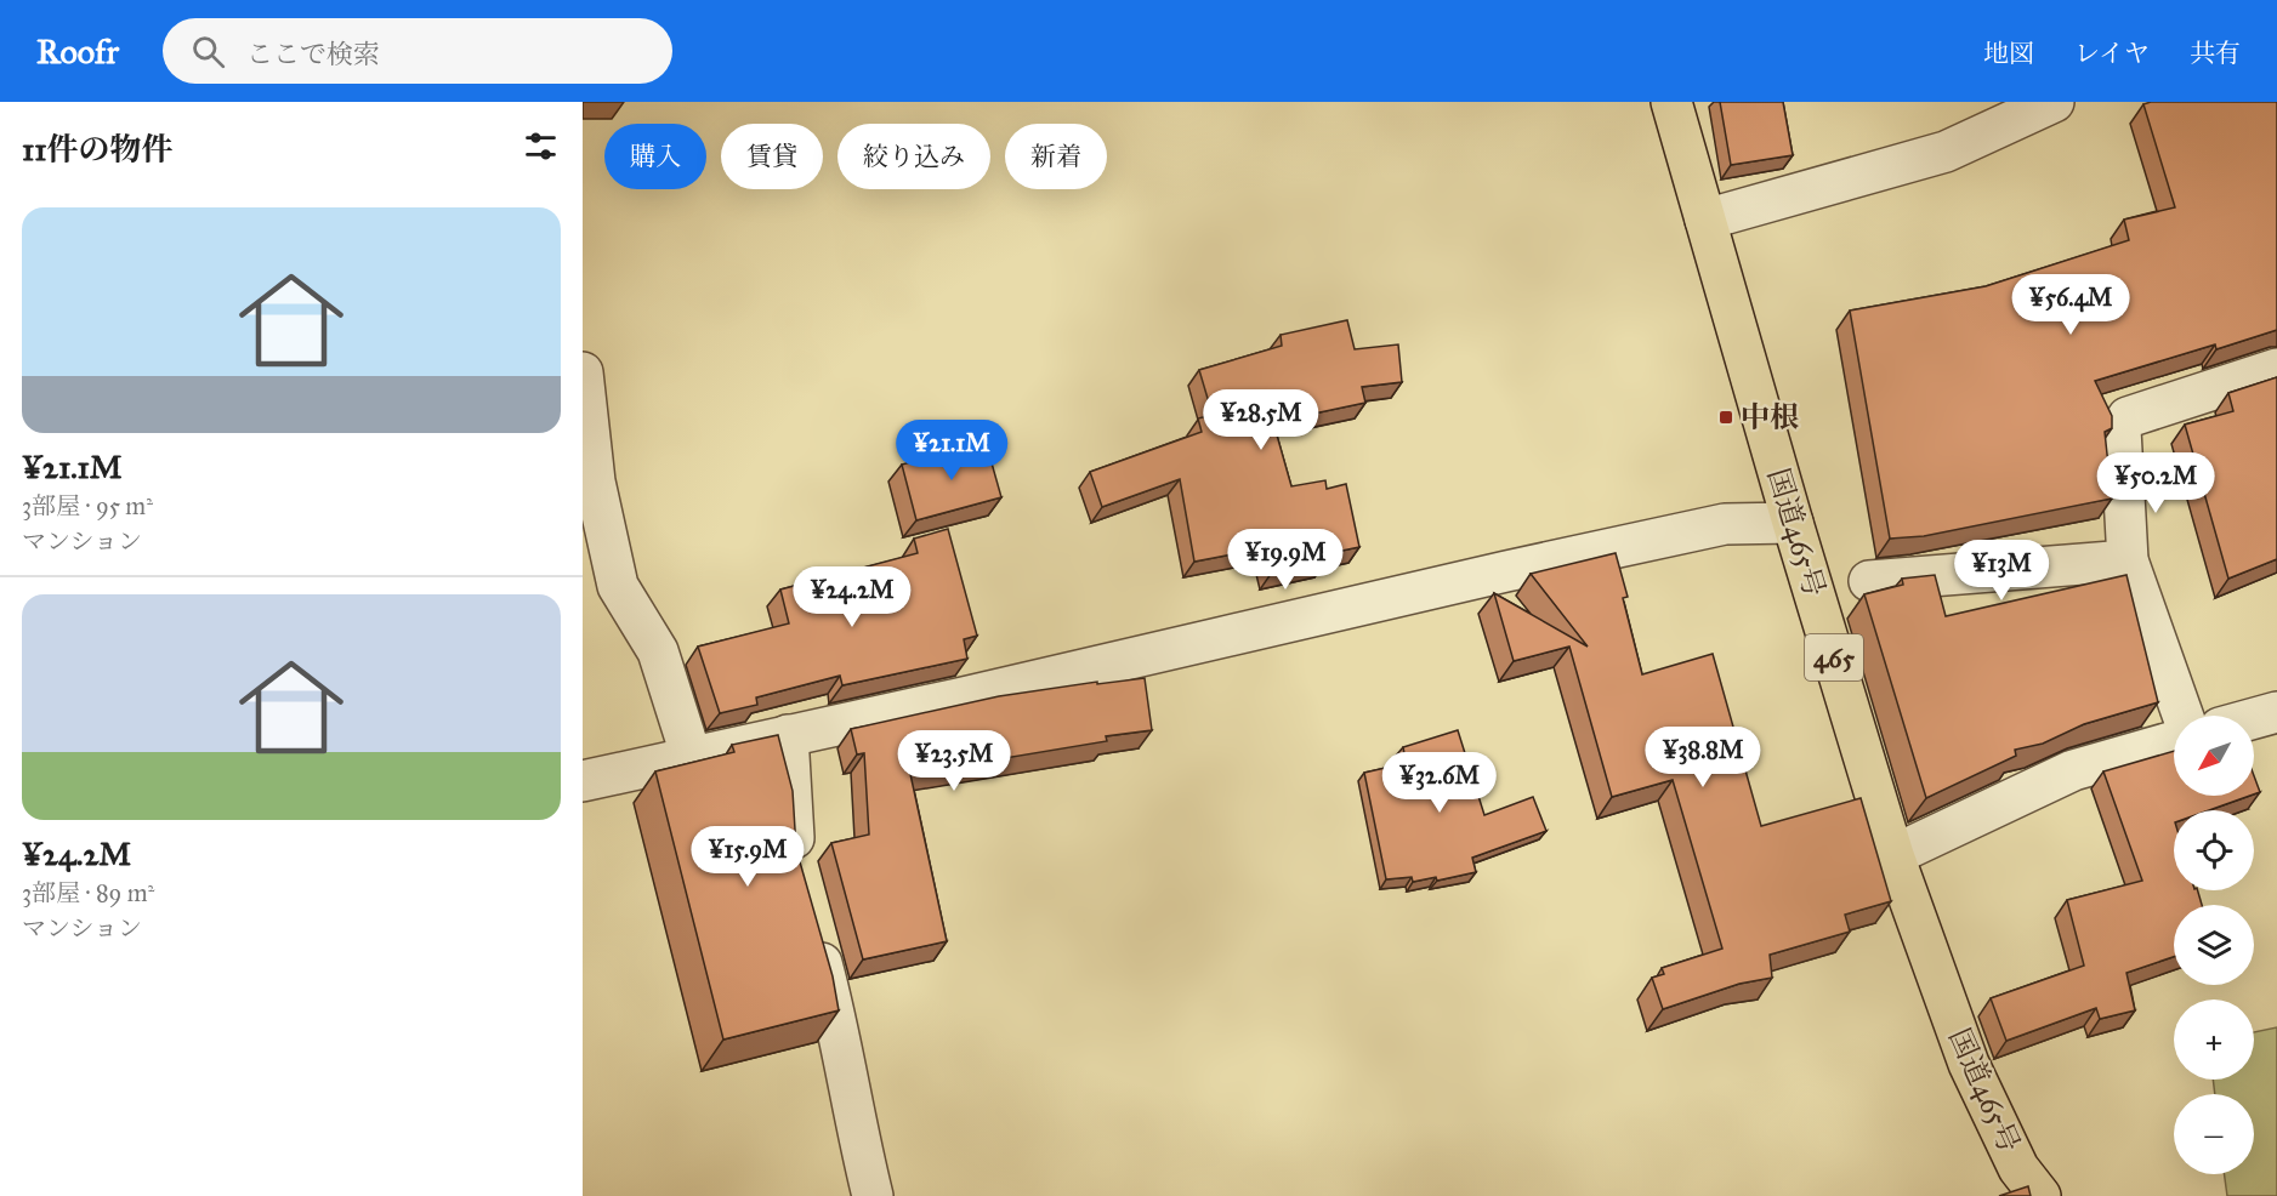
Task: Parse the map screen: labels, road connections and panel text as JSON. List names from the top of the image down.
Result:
{
  "streets": {
    "highway": ["国道465号", "465"]
  },
  "places": {
    "transit": ["中根"]
  },
  "north": "bottom left",
  "page": {
    "header": "Roofr",
    "search": "ここで検索",
    "nav": ["地図", "レイヤ", "共有"],
    "heading": "11件の物件",
    "chip": [
      "購入",
      "賃貸",
      "絞り込み",
      "新着"
    ],
    "list": [
      {
        "name": "¥21.1M",
        "note": "3部屋 · 95 m² · マンション"
      },
      {
        "name": "¥24.2M",
        "note": "3部屋 · 89 m² · マンション"
      }
    ],
    "price": [
      "¥56.4M",
      "¥28.5M",
      "¥21.1M",
      "¥50.2M",
      "¥19.9M",
      "¥13M",
      "¥24.2M",
      "¥38.8M",
      "¥23.5M",
      "¥32.6M",
      "¥15.9M"
    ],
    "map_buttons": ["+", "−"]
  }
}
